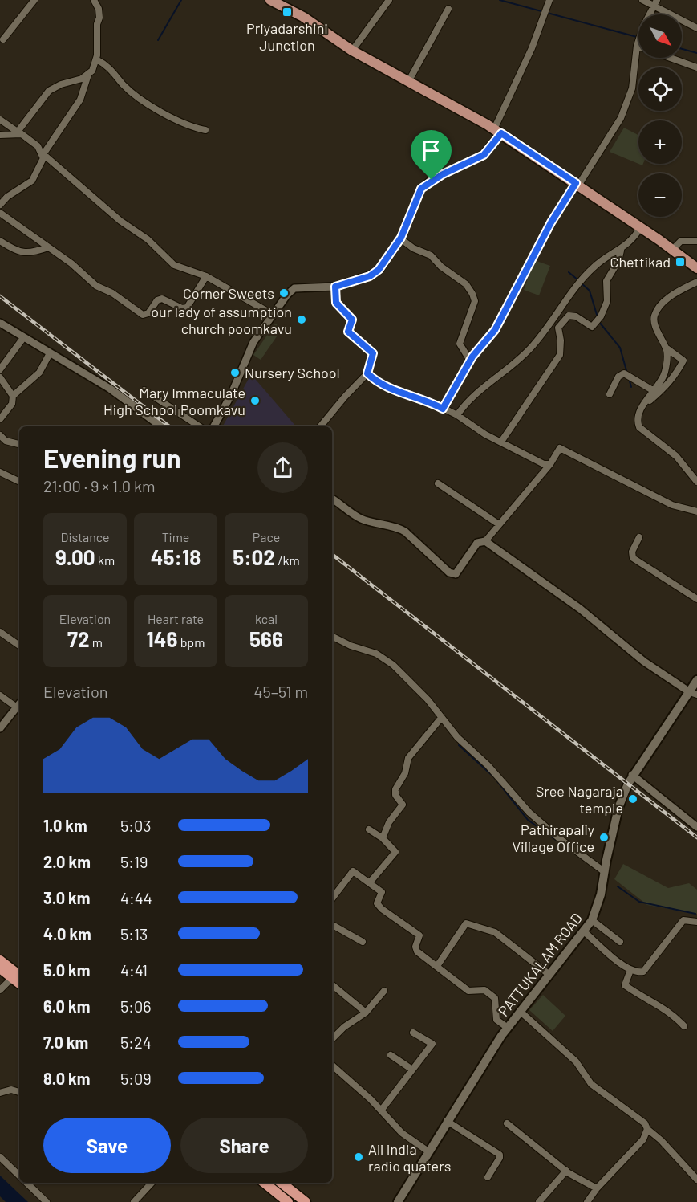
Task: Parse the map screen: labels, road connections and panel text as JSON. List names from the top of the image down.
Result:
{
  "streets": {
    "main road": ["PATTUKALAM ROAD"]
  },
  "places": {
    "transit": ["Priyadarshini Junction", "Chettikad"],
    "other": [
      "Corner Sweets",
      "our lady of assumption church poomkavu",
      "Nursery School",
      "Mary Immaculate High School Poomkavu",
      "Sree Nagaraja temple",
      "Pathirapally Village Office",
      "All India radio quaters"
    ]
  },
  "north": "bottom right",
  "page": {
    "map_buttons": ["+", "−"],
    "heading": ["Evening run", "21:00 · 9 × 1.0 km"],
    "stats": [
      ["Distance", "9.00 km"],
      ["Time", "45:18"],
      ["Pace", "5:02 /km"],
      ["Elevation", "72 m"],
      ["Heart rate", "146 bpm"],
      ["kcal", "566"]
    ],
    "chart": ["Elevation", "45–51 m"],
    "list": [
      {
        "name": "1.0 km",
        "note": "5:03"
      },
      {
        "name": "2.0 km",
        "note": "5:19"
      },
      {
        "name": "3.0 km",
        "note": "4:44"
      },
      {
        "name": "4.0 km",
        "note": "5:13"
      },
      {
        "name": "5.0 km",
        "note": "4:41"
      },
      {
        "name": "6.0 km",
        "note": "5:06"
      },
      {
        "name": "7.0 km",
        "note": "5:24"
      },
      {
        "name": "8.0 km",
        "note": "5:09"
      }
    ],
    "buttons": ["Save", "Share"]
  }
}
